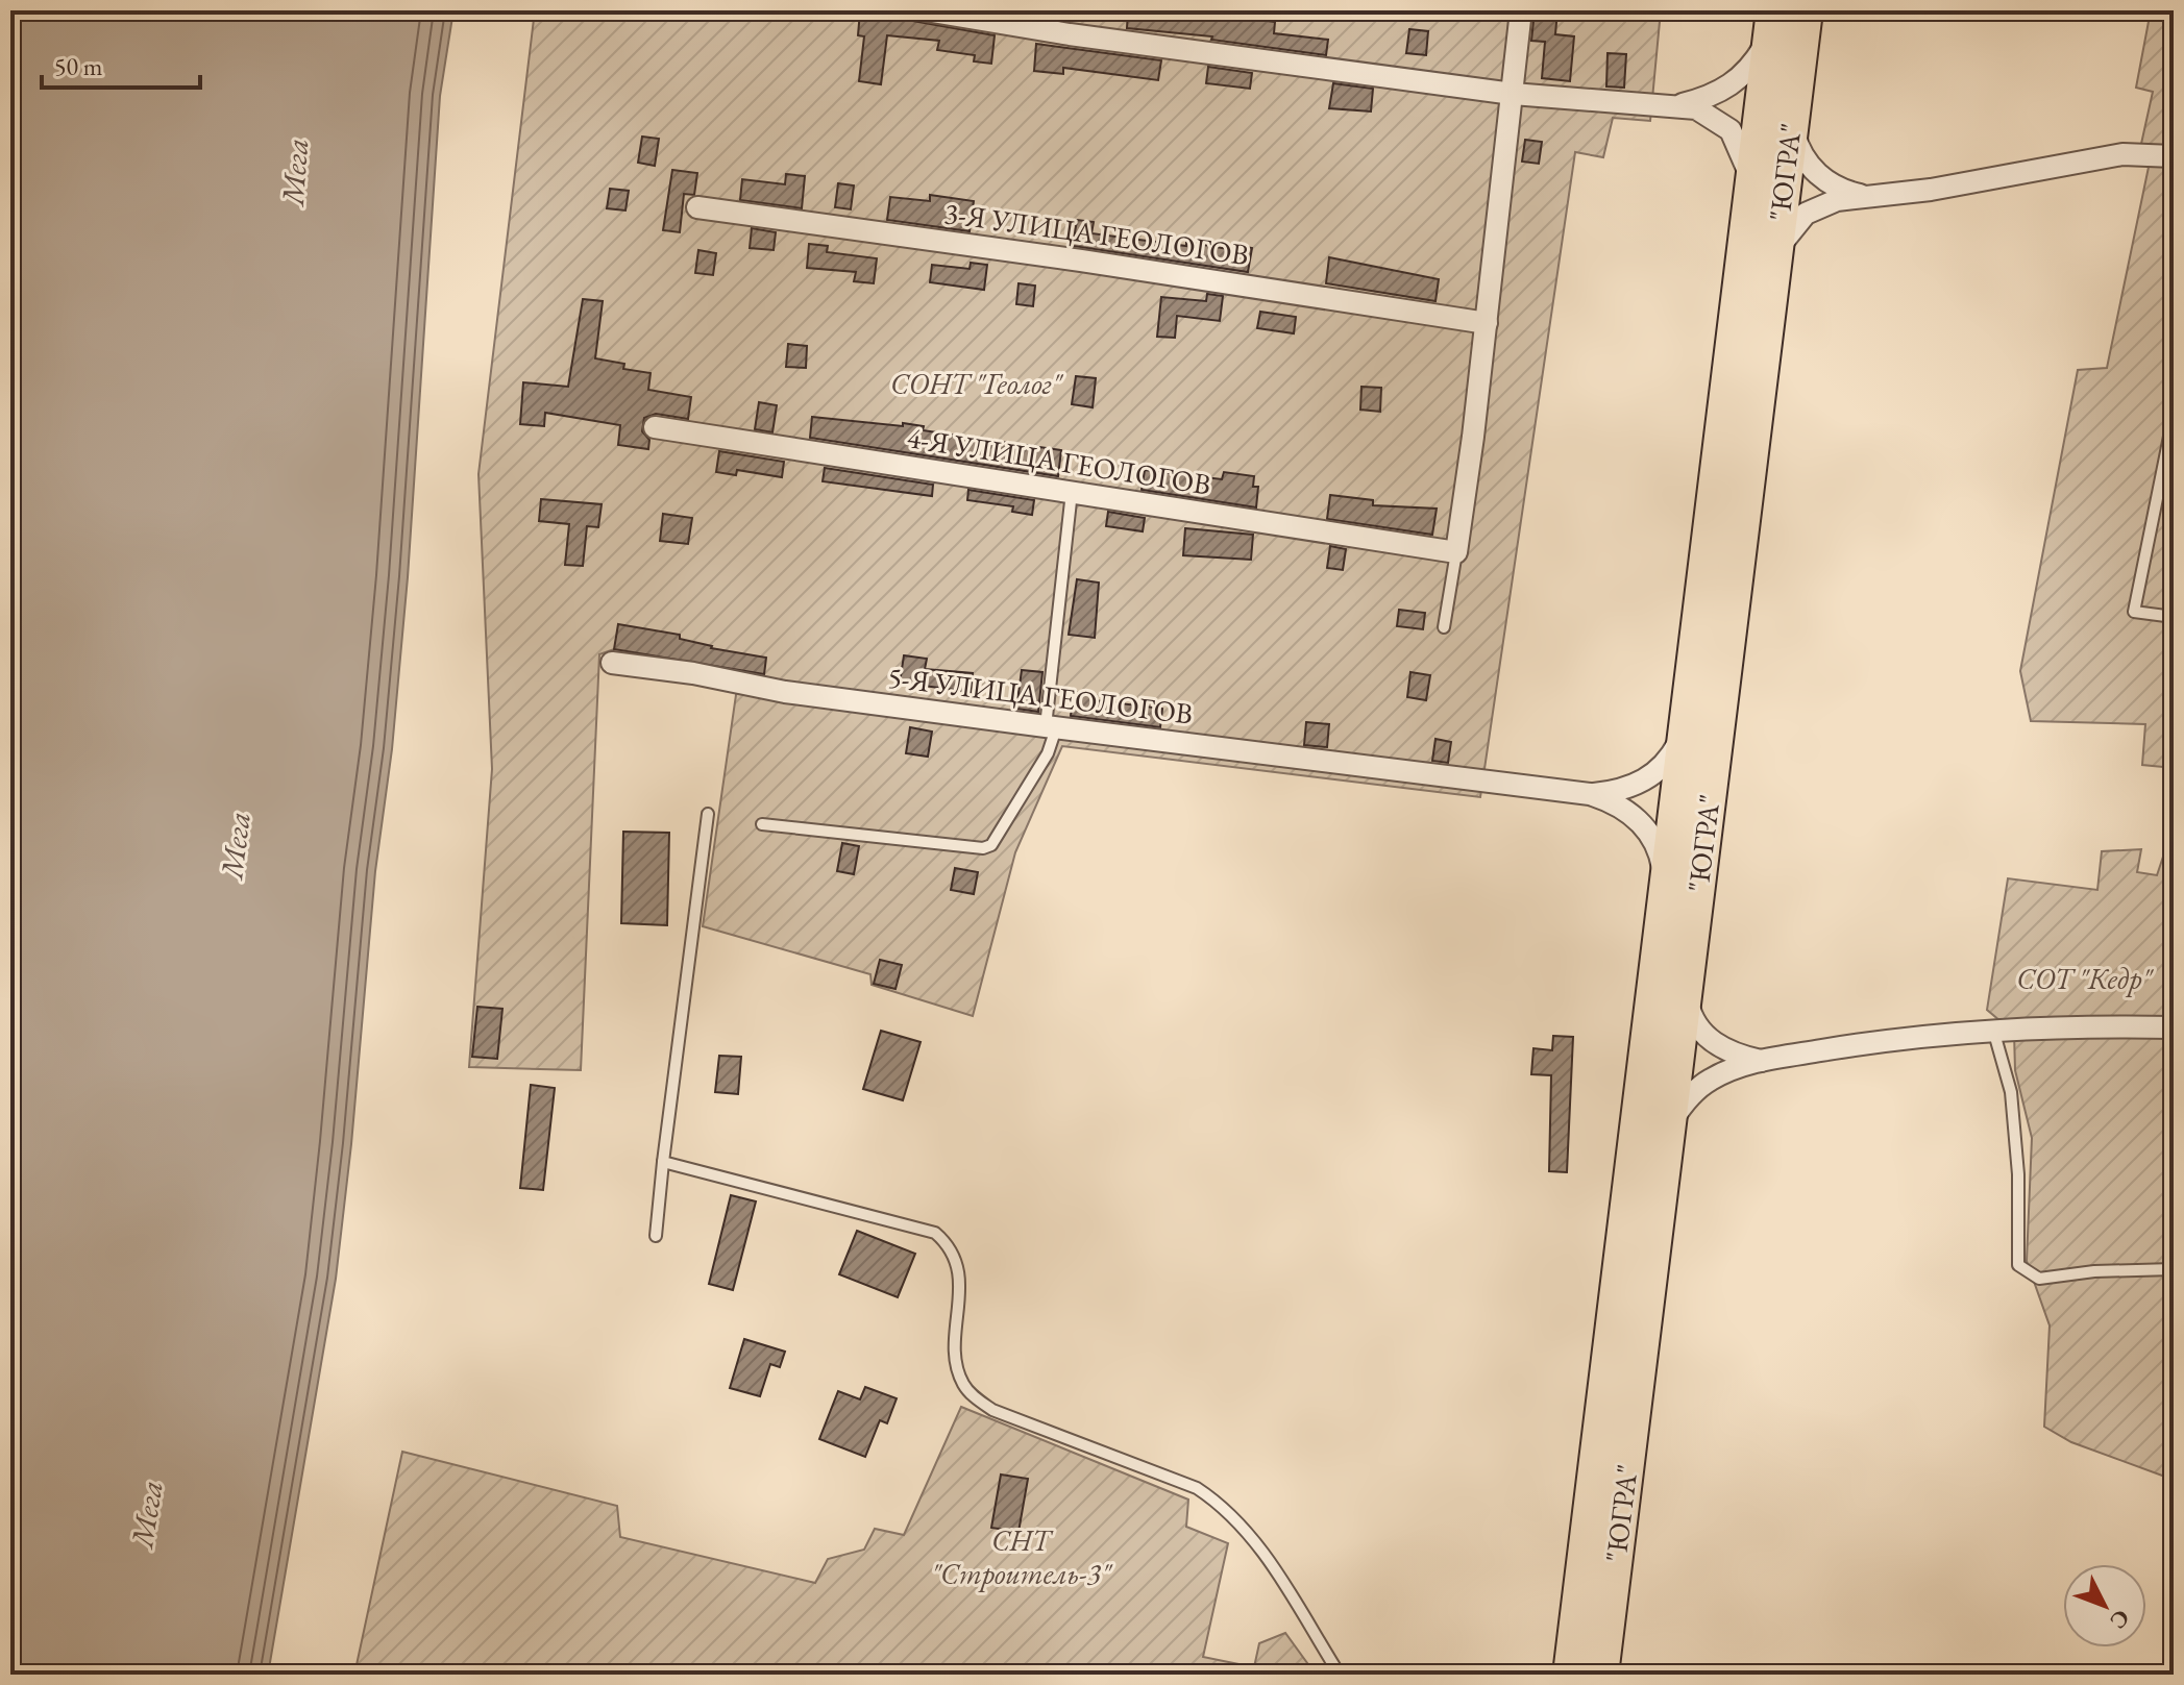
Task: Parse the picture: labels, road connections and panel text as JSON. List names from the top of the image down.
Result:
{
  "streets": {
    "highway": ["\"ЮГРА\""],
    "street": ["3-Я УЛИЦА ГЕОЛОГОВ", "4-Я УЛИЦА ГЕОЛОГОВ", "5-Я УЛИЦА ГЕОЛОГОВ"]
  },
  "water": ["Мега"],
  "parks": ["СОНТ \"Геолог\"", "СОТ \"Кедр\"", "СНТ \"Строитель-3\""],
  "scale_bar": "50 m",
  "north": "bottom right"
}
